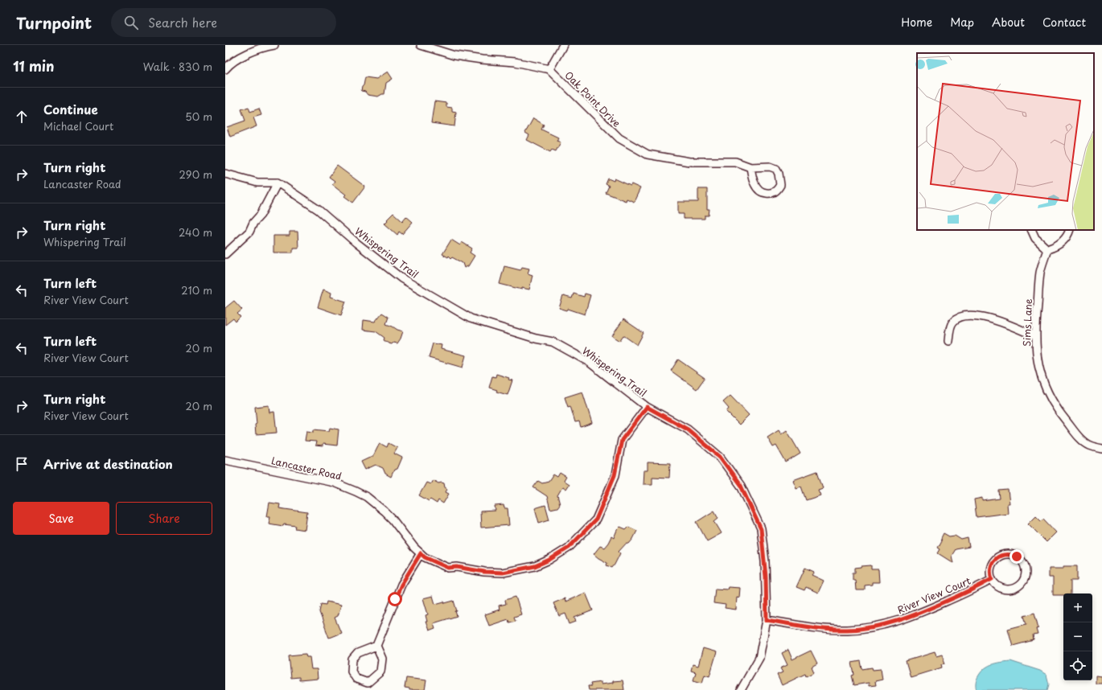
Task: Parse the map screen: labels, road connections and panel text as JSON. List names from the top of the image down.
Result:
{
  "streets": {
    "street": [
      "Oak Point Drive",
      "Whispering Trail",
      "Sims Lane",
      "Lancaster Road",
      "River View Court"
    ]
  },
  "crossings": [
    ["Whispering Trail", "Lancaster Road"],
    ["Whispering Trail", "River View Court"]
  ],
  "page": {
    "header": "Turnpoint",
    "search": "Search here",
    "nav": [
      "Home",
      "Map",
      "About",
      "Contact"
    ],
    "heading": ["11 min", "Walk · 830 m"],
    "list": [
      ["Continue", "Michael Court", "50 m"],
      ["Turn right", "Lancaster Road", "290 m"],
      ["Turn right", "Whispering Trail", "240 m"],
      ["Turn left", "River View Court", "210 m"],
      ["Turn left", "River View Court", "20 m"],
      ["Turn right", "River View Court", "20 m"],
      "Arrive at destination"
    ],
    "buttons": ["Save", "Share"],
    "map_buttons": ["+", "−"]
  }
}
